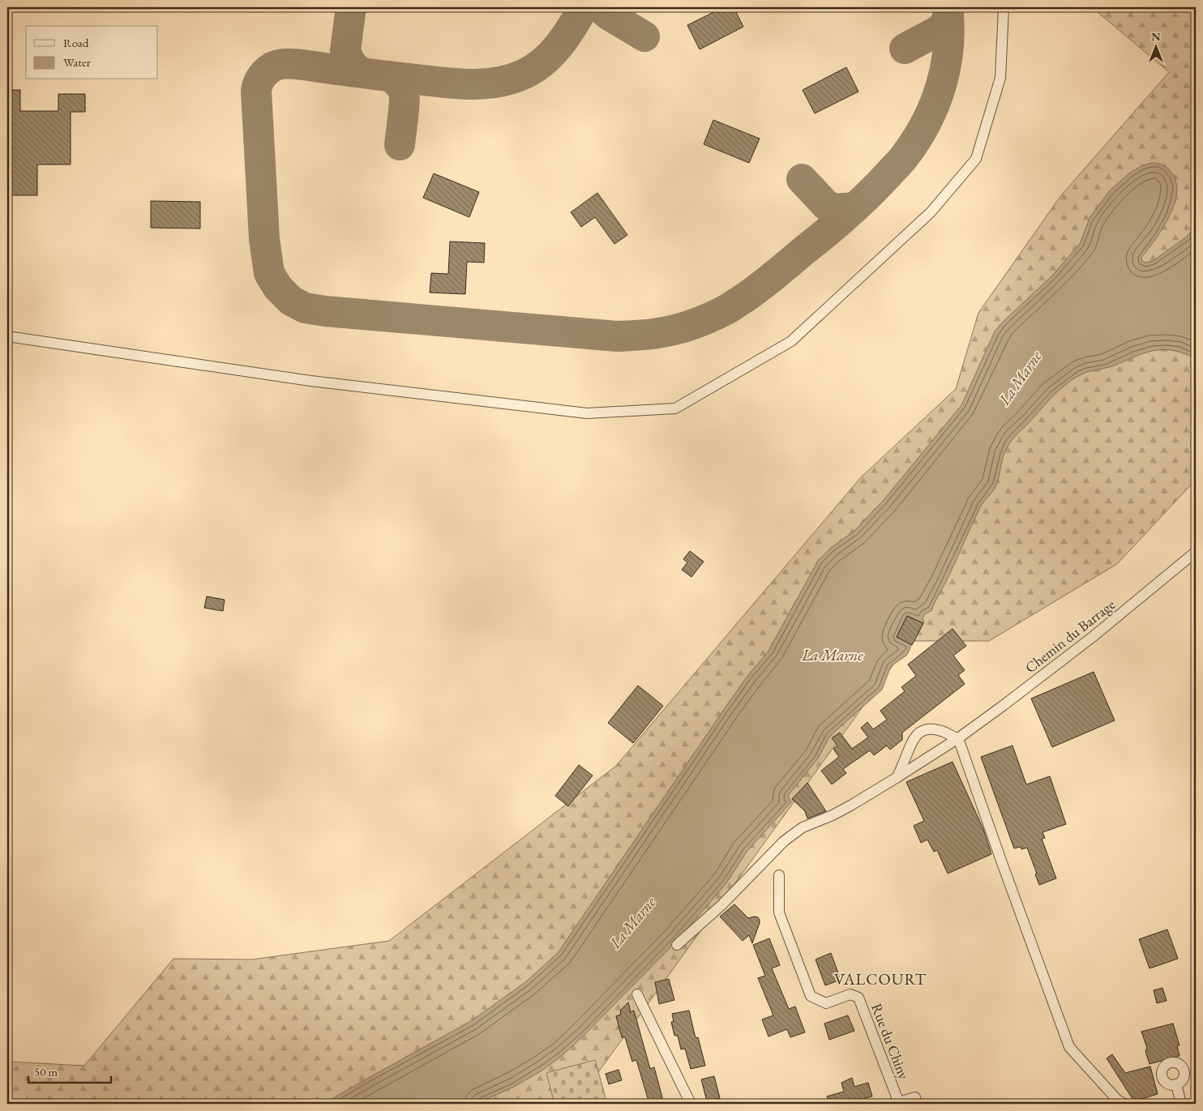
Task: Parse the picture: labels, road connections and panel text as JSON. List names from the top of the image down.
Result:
{
  "streets": {
    "street": ["Chemin du Barrage", "Rue du Chiny"]
  },
  "districts": ["VALCOURT"],
  "water": ["La Marne"],
  "legend": ["Road", "Water"],
  "scale_bar": "50 m",
  "north": "top"
}
